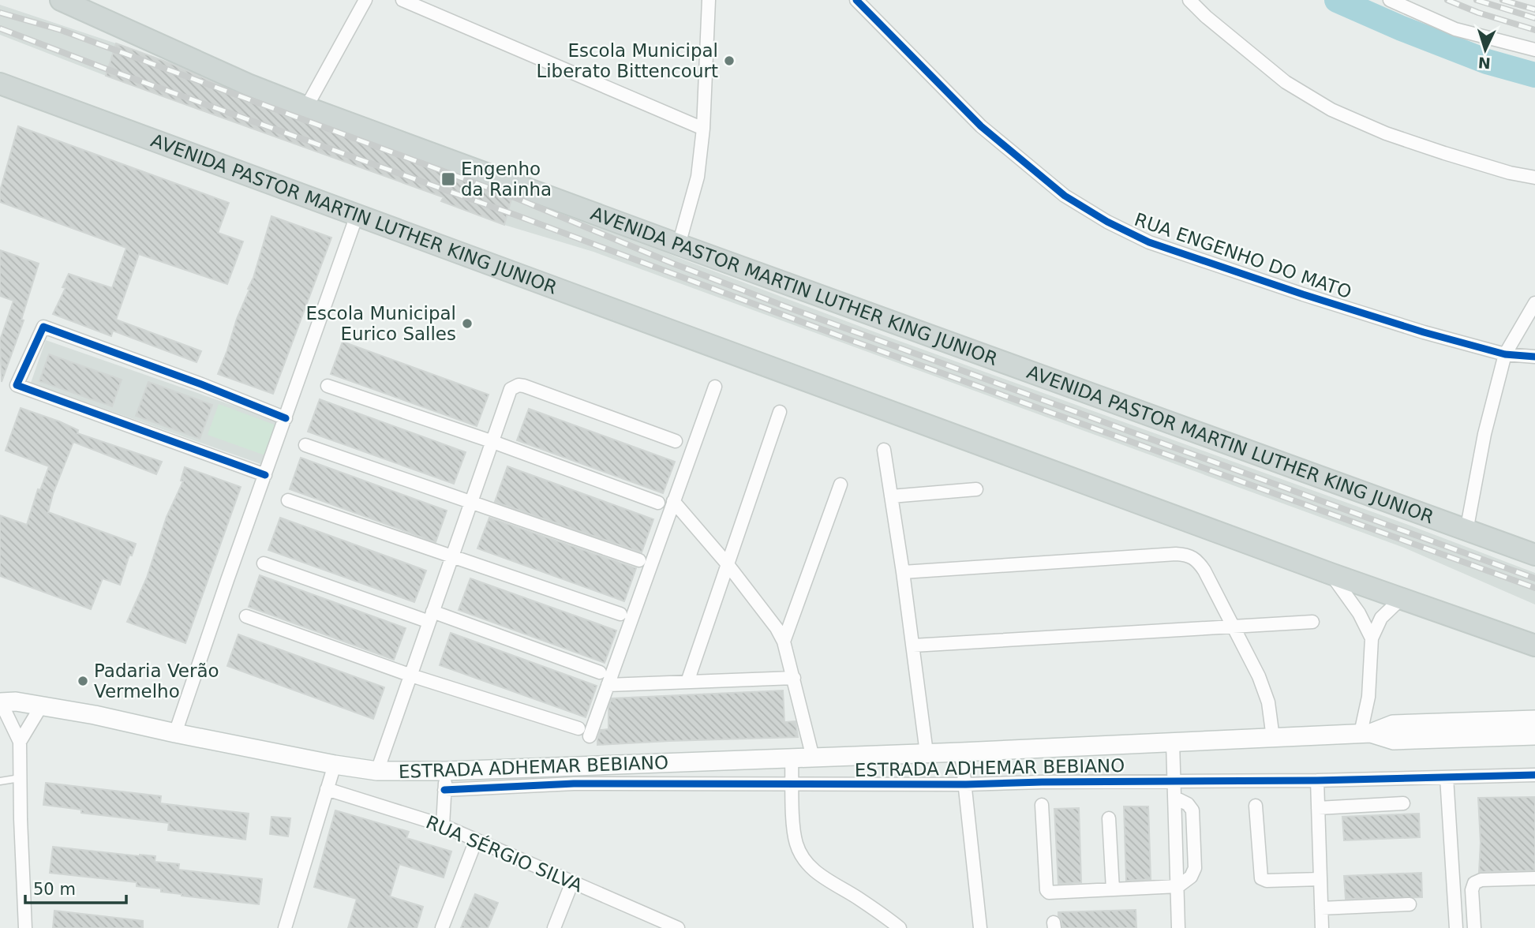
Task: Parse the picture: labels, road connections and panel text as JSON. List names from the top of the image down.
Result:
{
  "streets": {
    "main road": ["AVENIDA PASTOR MARTIN LUTHER KING JUNIOR", "ESTRADA ADHEMAR BEBIANO"],
    "street": ["RUA ENGENHO DO MATO", "RUA SÉRGIO SILVA"]
  },
  "places": {
    "other": ["Escola Municipal Liberato Bittencourt", "Escola Municipal Eurico Salles", "Padaria Verão Vermelho"],
    "transit": ["Engenho da Rainha"]
  },
  "scale_bar": "50 m",
  "north": "bottom"
}
